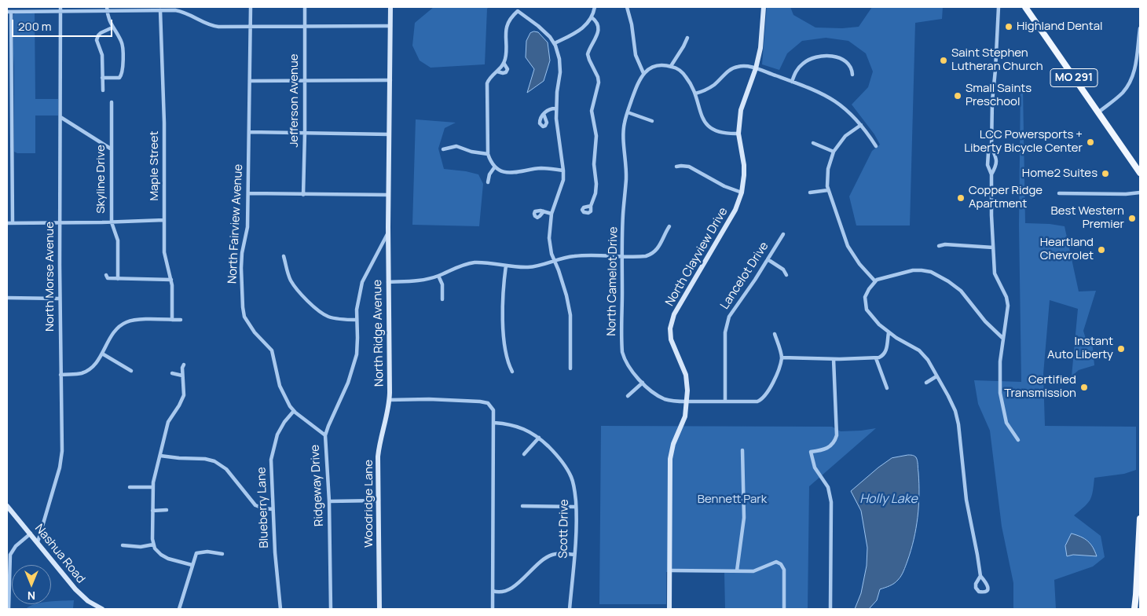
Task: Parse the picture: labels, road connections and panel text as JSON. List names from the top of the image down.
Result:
{
  "streets": {
    "main road": ["MO 291"],
    "street": [
      "Jefferson Avenue",
      "Maple Street",
      "Skyline Drive",
      "North Fairview Avenue",
      "North Clayview Drive",
      "Lancelot Drive",
      "North Morse Avenue",
      "North Camelot Drive",
      "North Ridge Avenue",
      "Ridgeway Drive",
      "Woodridge Lane",
      "Blueberry Lane",
      "Scott Drive",
      "Nashua Road"
    ]
  },
  "crossings": [
    ["North Fairview Avenue", "Ridgeway Drive"],
    ["North Fairview Avenue", "Blueberry Lane"],
    ["North Clayview Drive", "North Camelot Drive"],
    ["Lancelot Drive", "North Camelot Drive"],
    ["North Morse Avenue", "Nashua Road"],
    ["North Ridge Avenue", "Ridgeway Drive"],
    ["North Ridge Avenue", "Woodridge Lane"],
    ["North Ridge Avenue", "Scott Drive"]
  ],
  "water": ["Holly Lake"],
  "parks": ["Bennett Park"],
  "places": [
    "Highland Dental",
    "Saint Stephen Lutheran Church",
    "Small Saints Preschool",
    "LCC Powersports + Liberty Bicycle Center",
    "Home2 Suites",
    "Copper Ridge Apartment",
    "Best Western Premier",
    "Heartland Chevrolet",
    "Instant Auto Liberty",
    "Certified Transmission"
  ],
  "scale_bar": "200 m",
  "north": "bottom"
}
